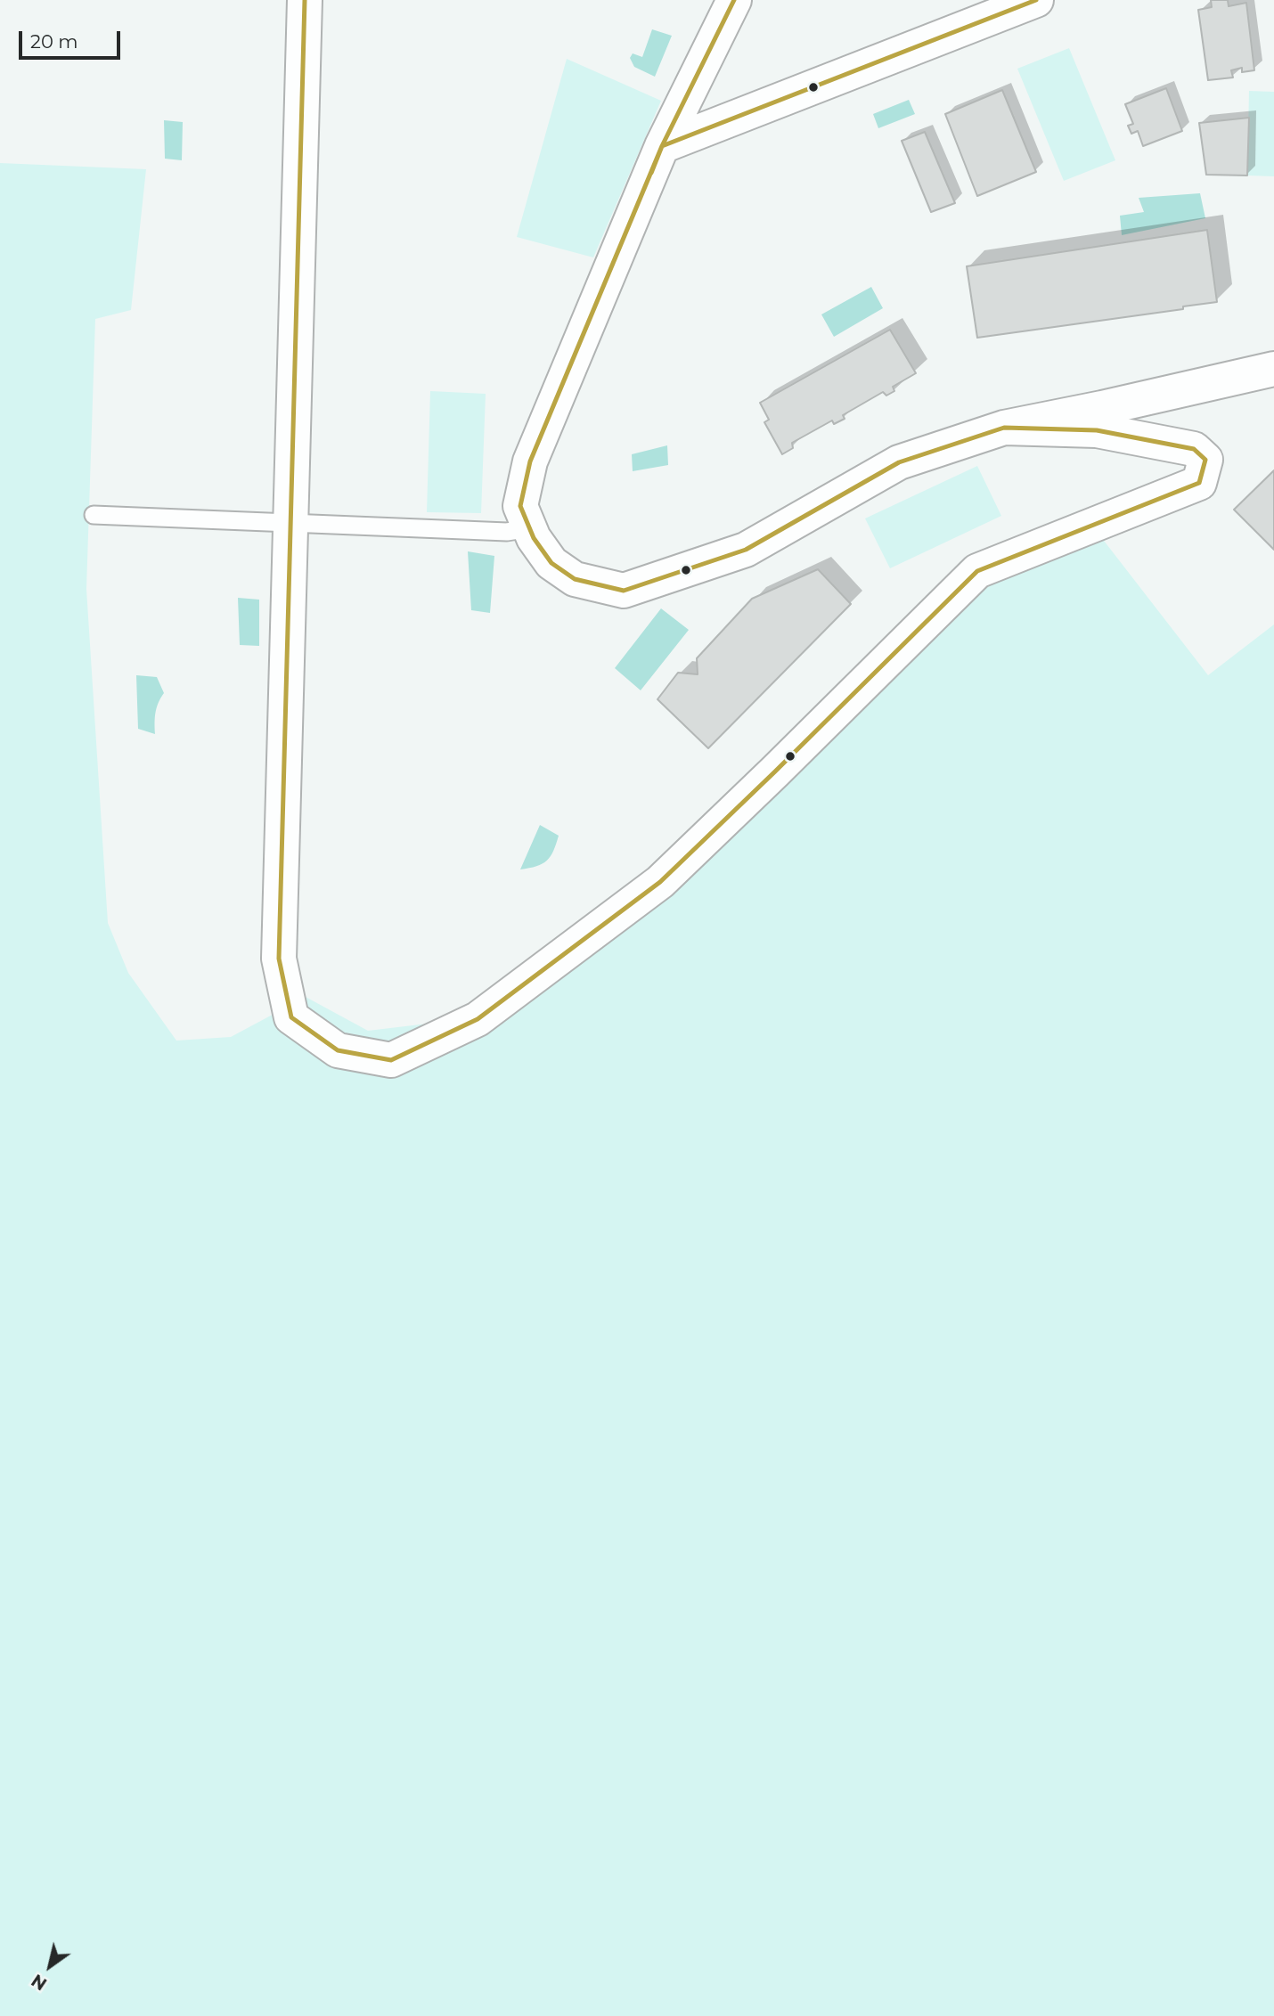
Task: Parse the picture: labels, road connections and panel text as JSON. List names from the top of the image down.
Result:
{
  "scale_bar": "20 m",
  "north": "bottom left"
}
